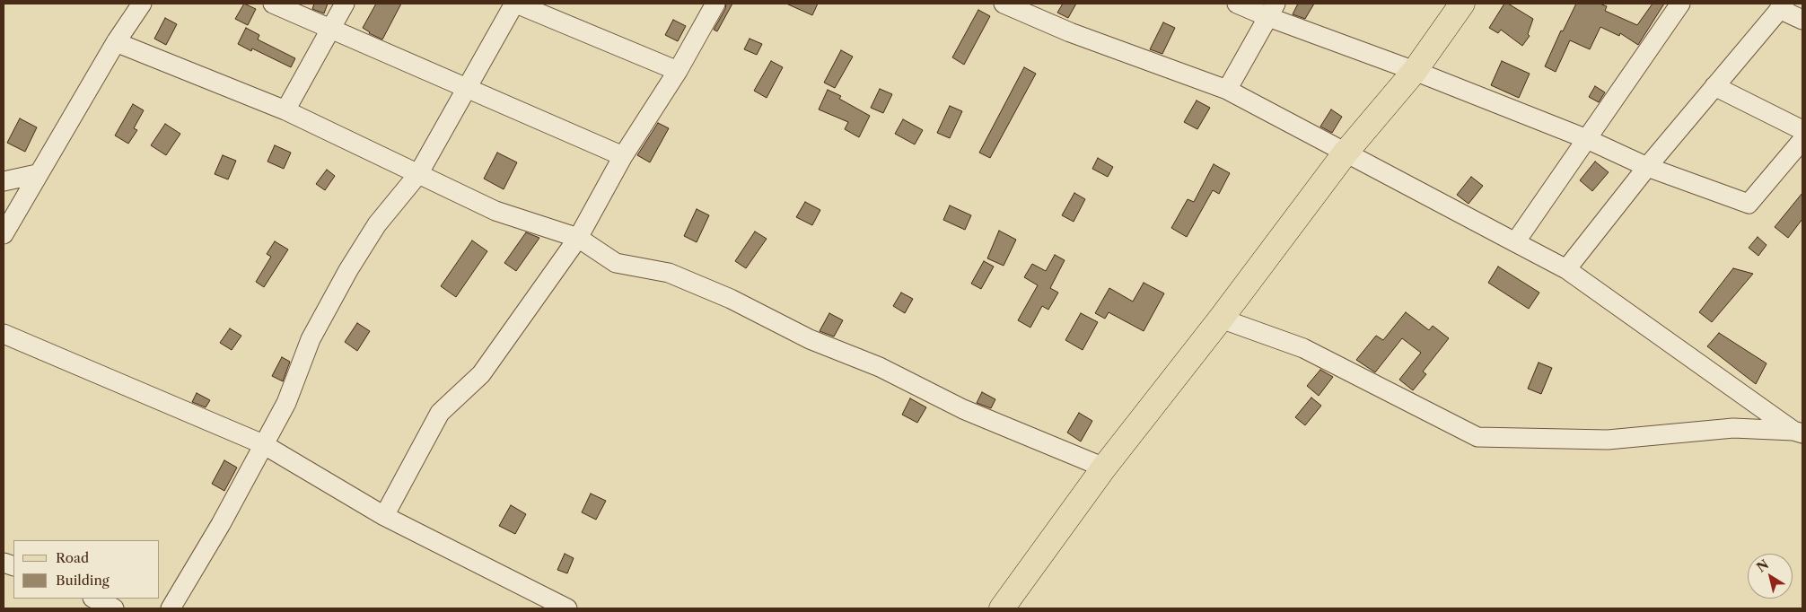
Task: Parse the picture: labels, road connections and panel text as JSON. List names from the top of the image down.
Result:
{
  "legend": ["Road", "Building"],
  "north": "top left"
}
